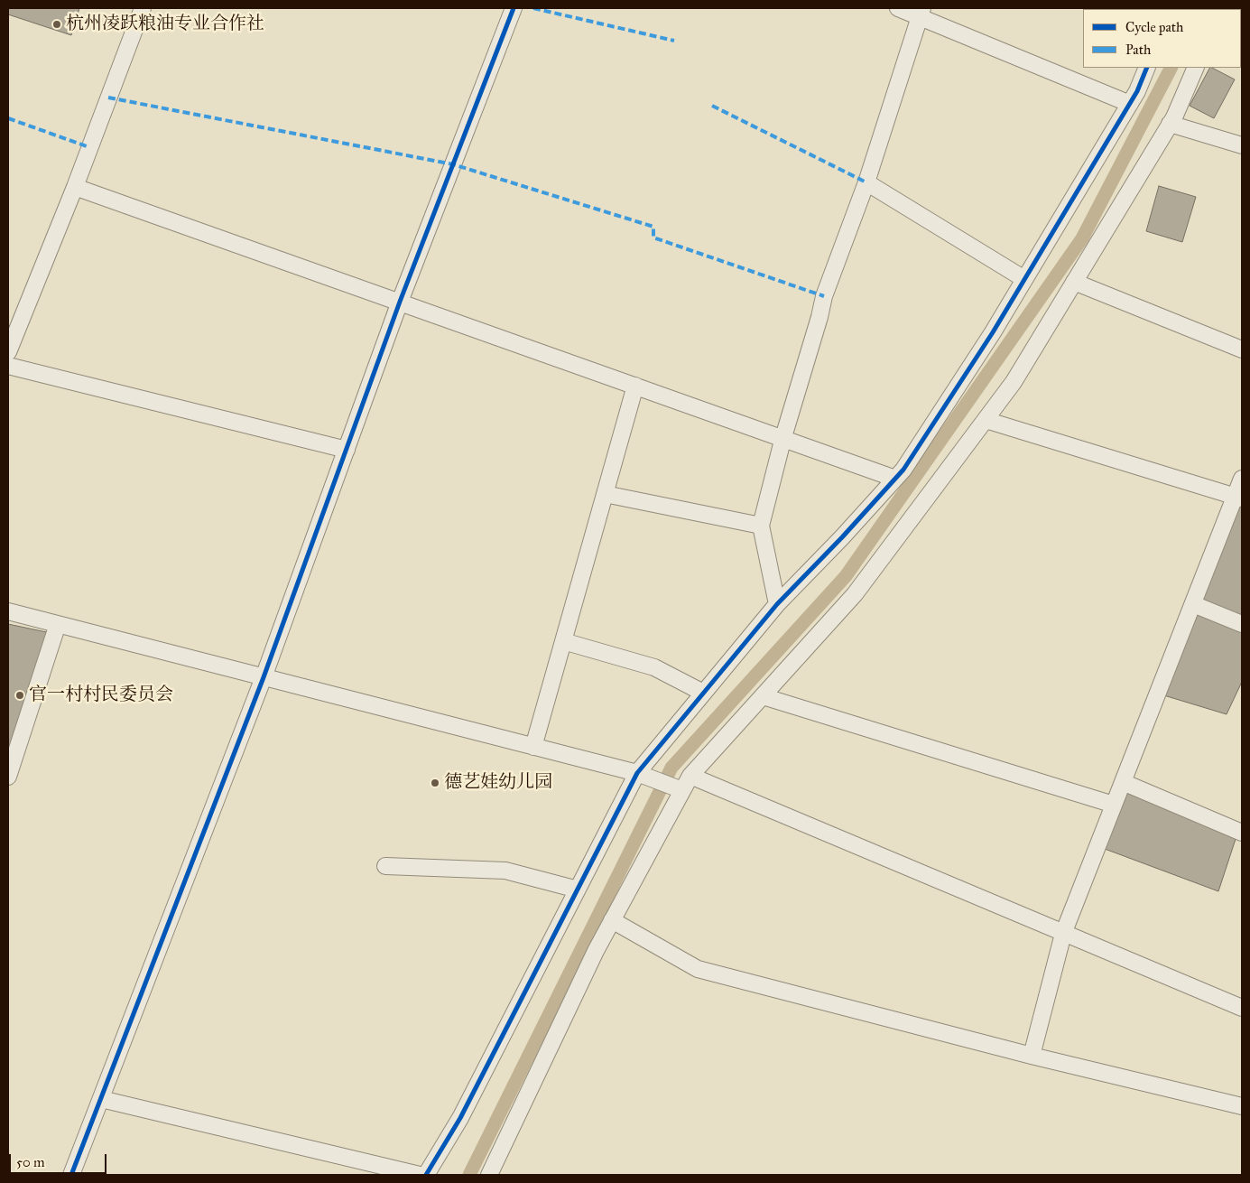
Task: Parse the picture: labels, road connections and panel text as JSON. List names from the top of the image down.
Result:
{
  "places": ["杭州凌跃粮油专业合作社", "官一村村民委员会", "德艺娃幼儿园"],
  "legend": ["Cycle path", "Path"],
  "scale_bar": "50 m"
}
